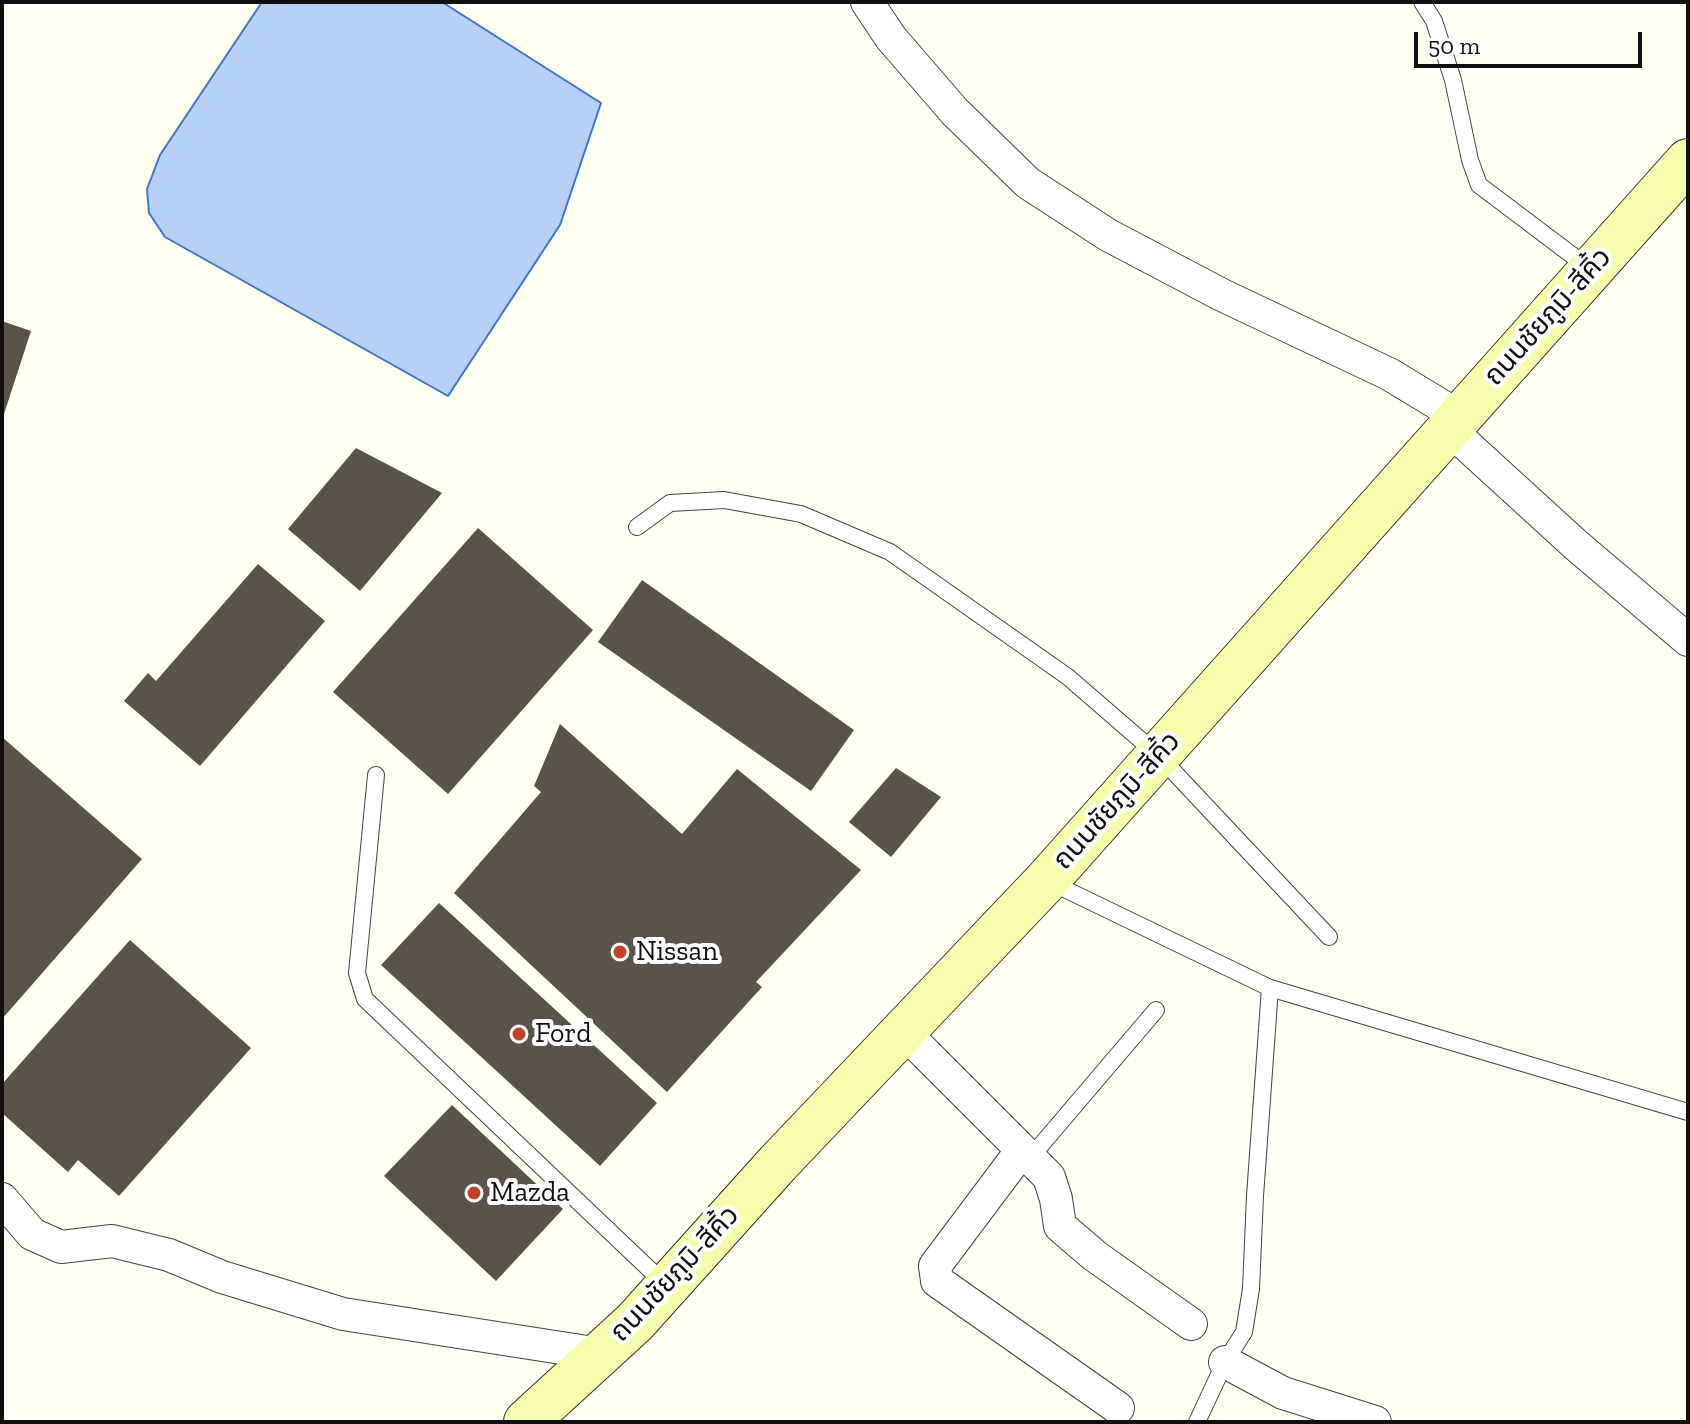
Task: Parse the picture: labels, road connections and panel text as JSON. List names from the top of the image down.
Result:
{
  "streets": {
    "main road": ["ถนนชัยภูมิ-สีคิ้ว"]
  },
  "places": ["Nissan", "Ford", "Mazda"],
  "scale_bar": "50 m"
}
